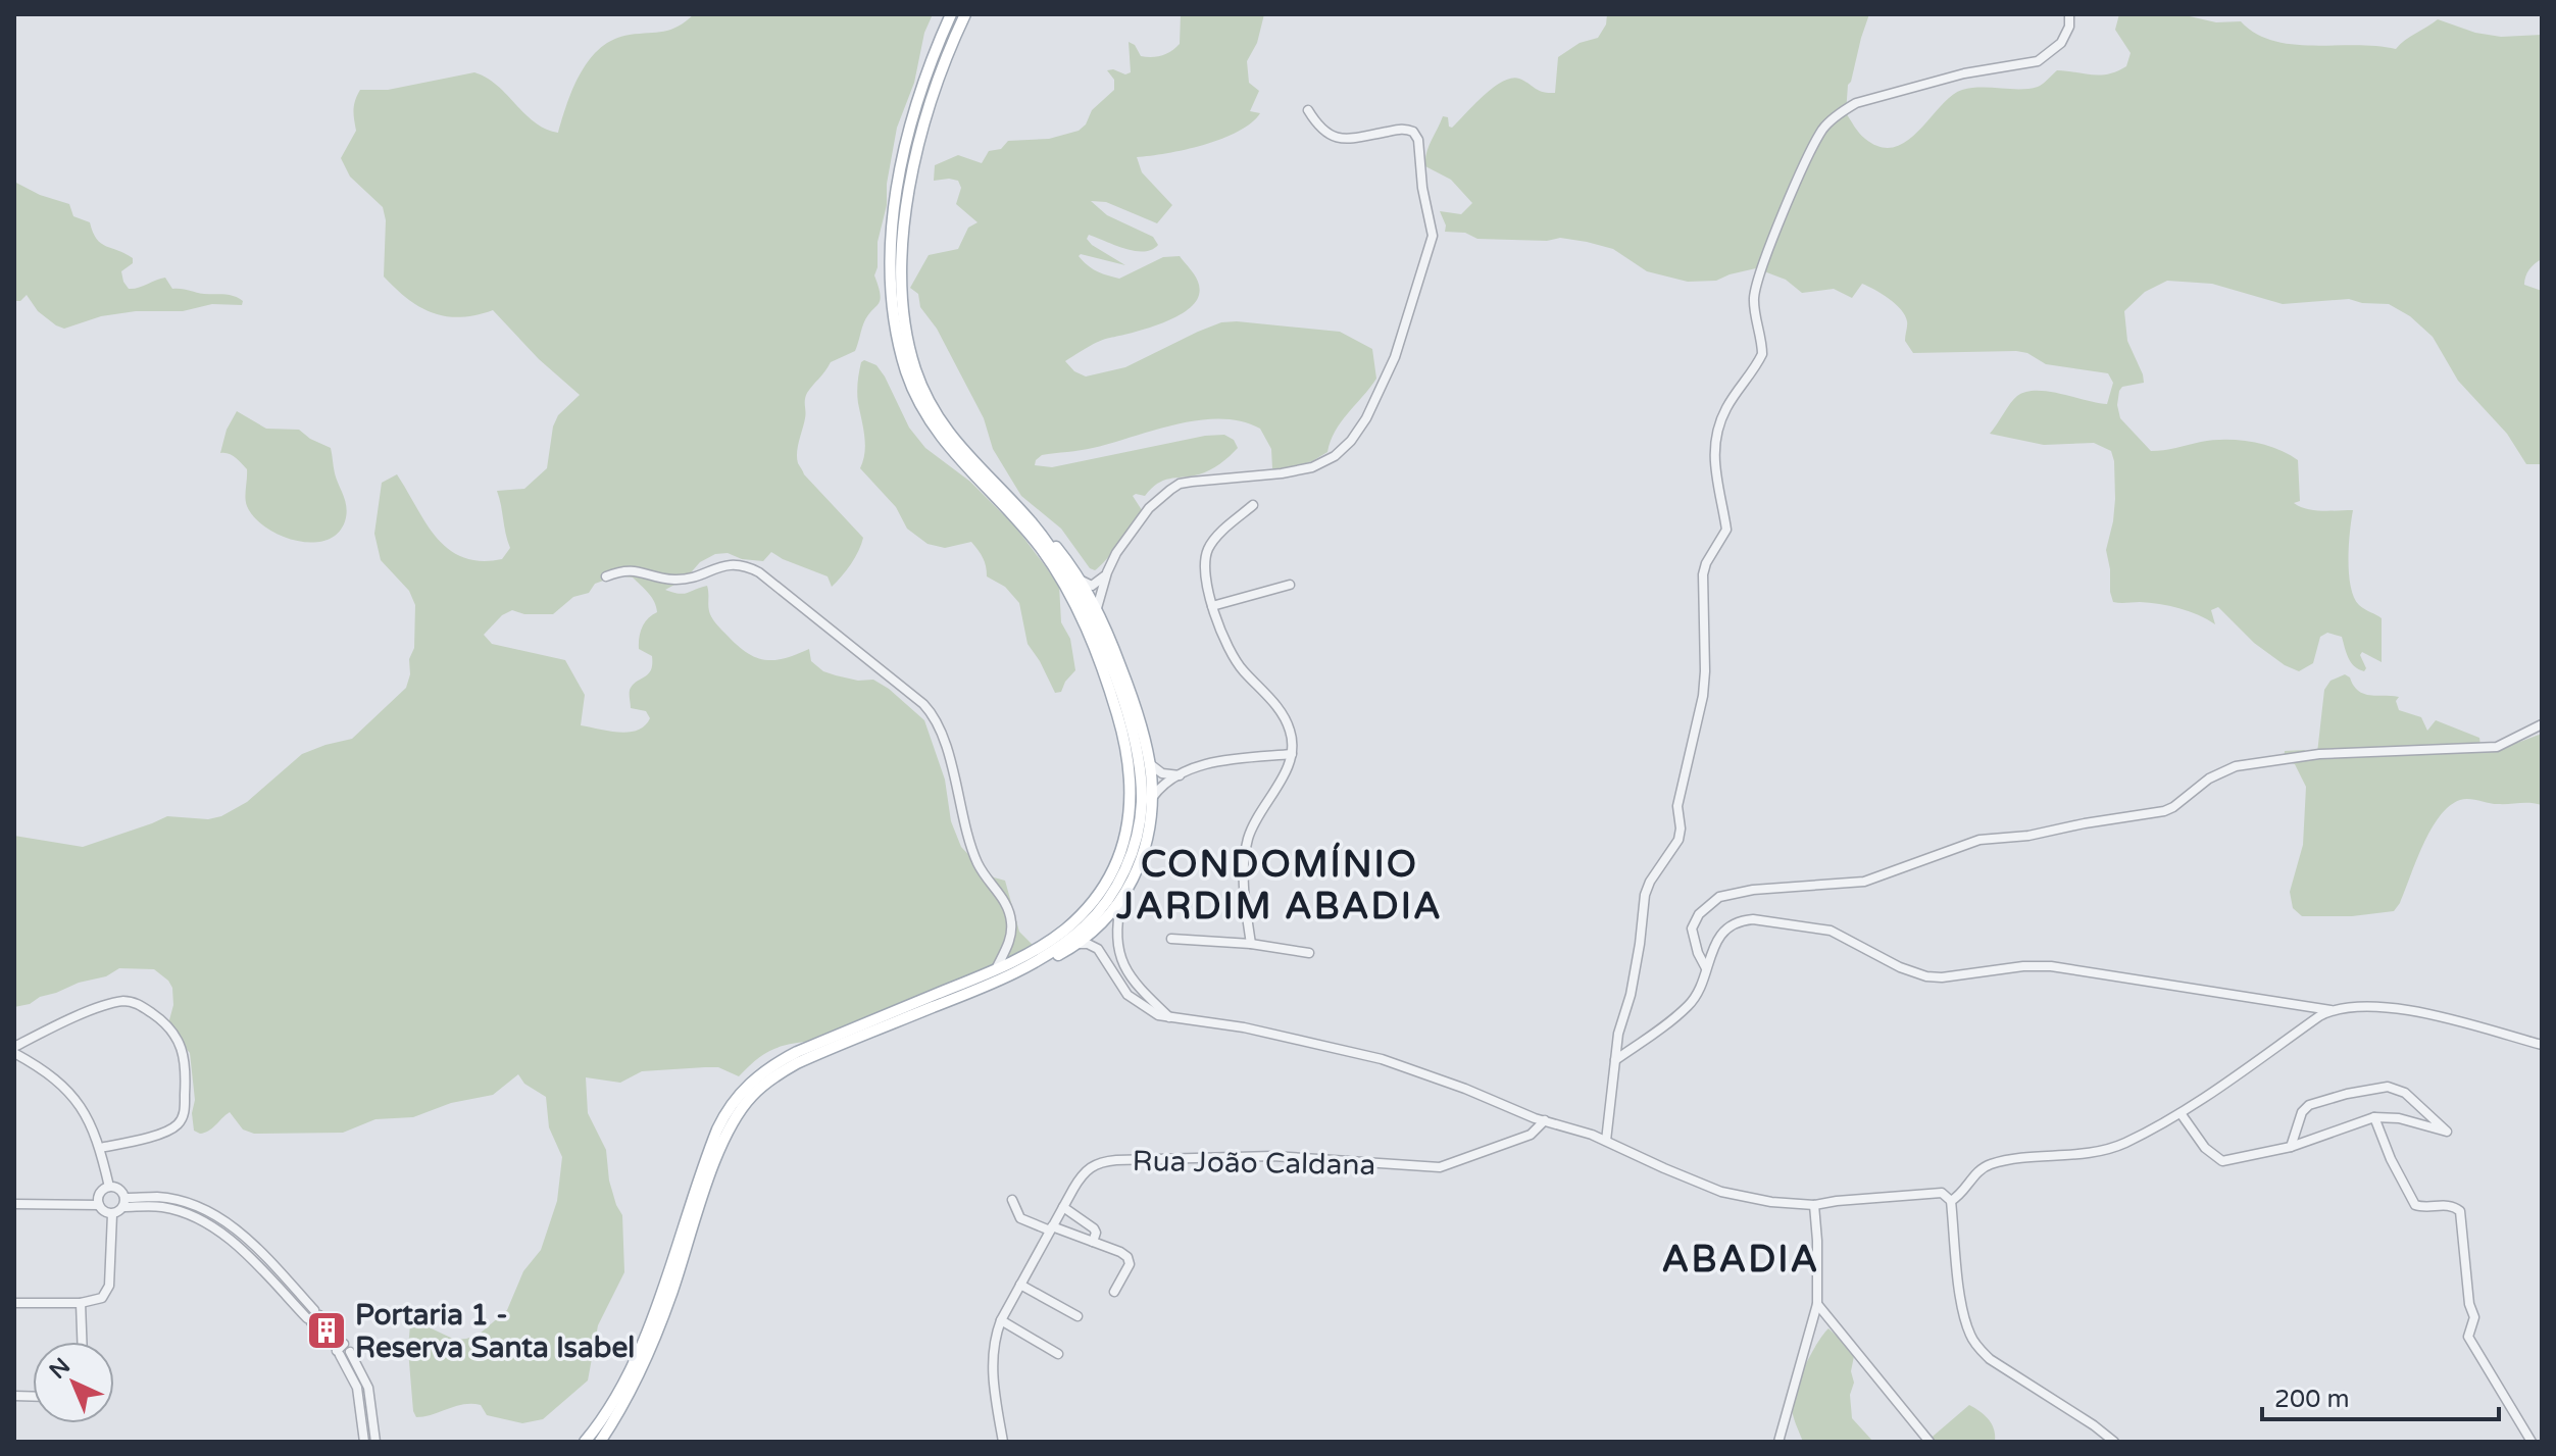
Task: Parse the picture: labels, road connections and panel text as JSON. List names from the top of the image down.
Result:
{
  "streets": {
    "street": ["Rua João Caldana"]
  },
  "districts": ["CONDOMÍNIO JARDIM ABADIA", "ABADIA"],
  "places": {
    "building": ["Portaria 1 - Reserva Santa Isabel"]
  },
  "scale_bar": "200 m",
  "north": "top left"
}
